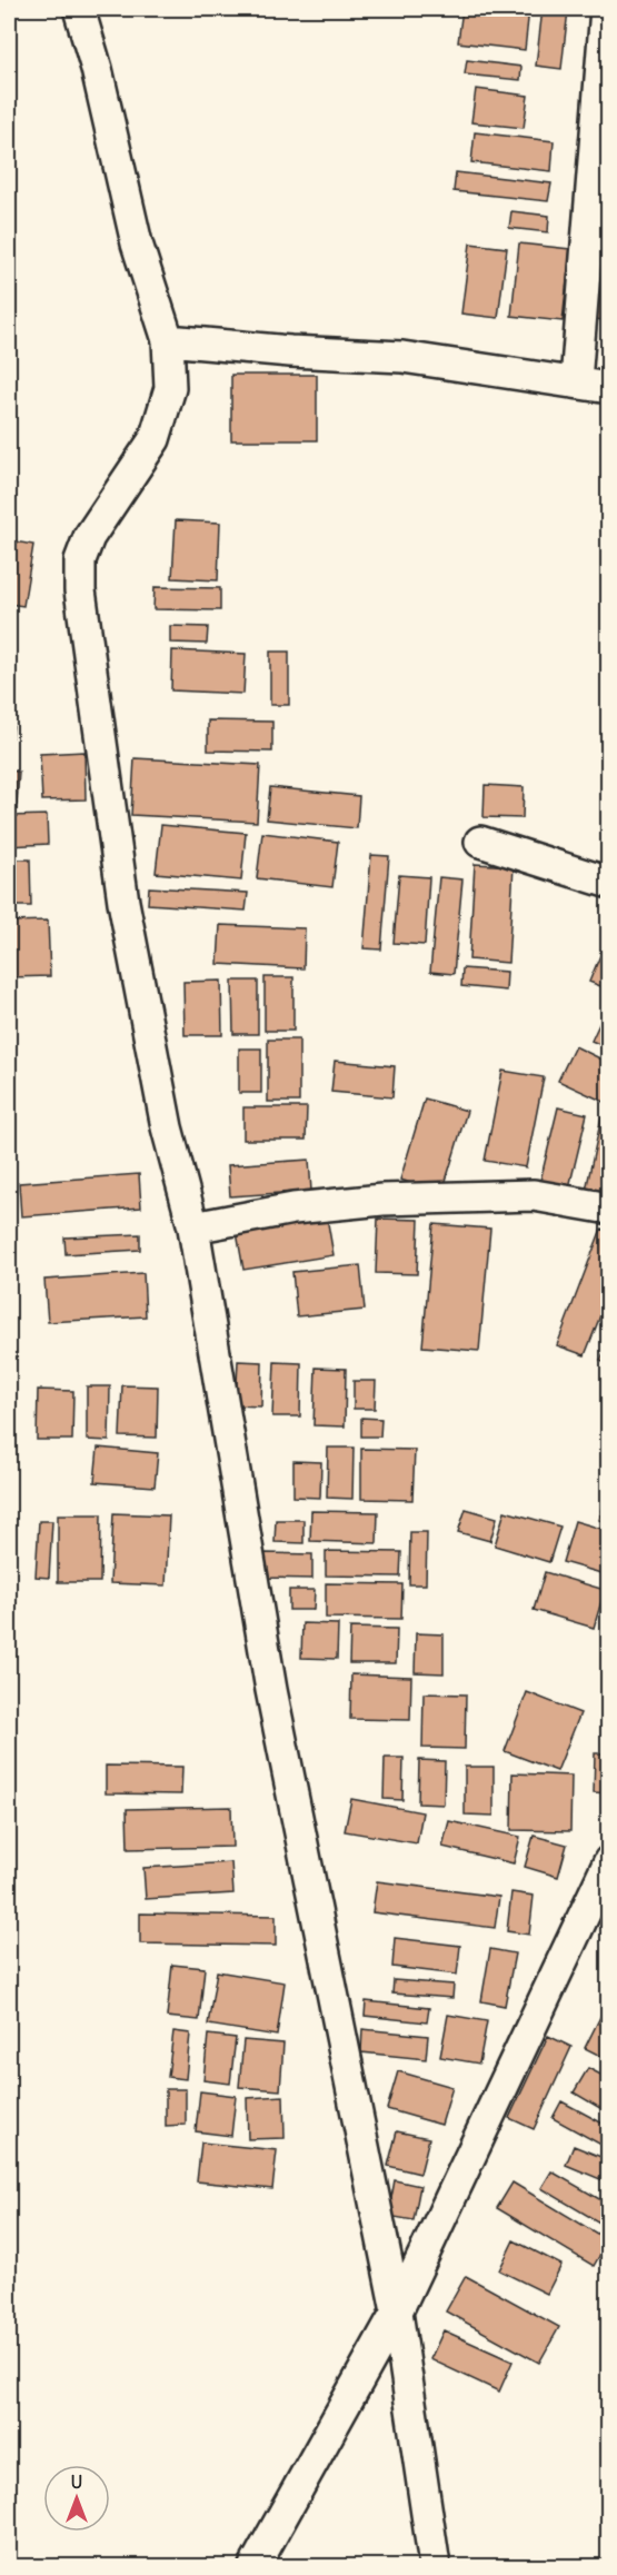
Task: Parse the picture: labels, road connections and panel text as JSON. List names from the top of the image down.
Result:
{
  "north": "top"
}
